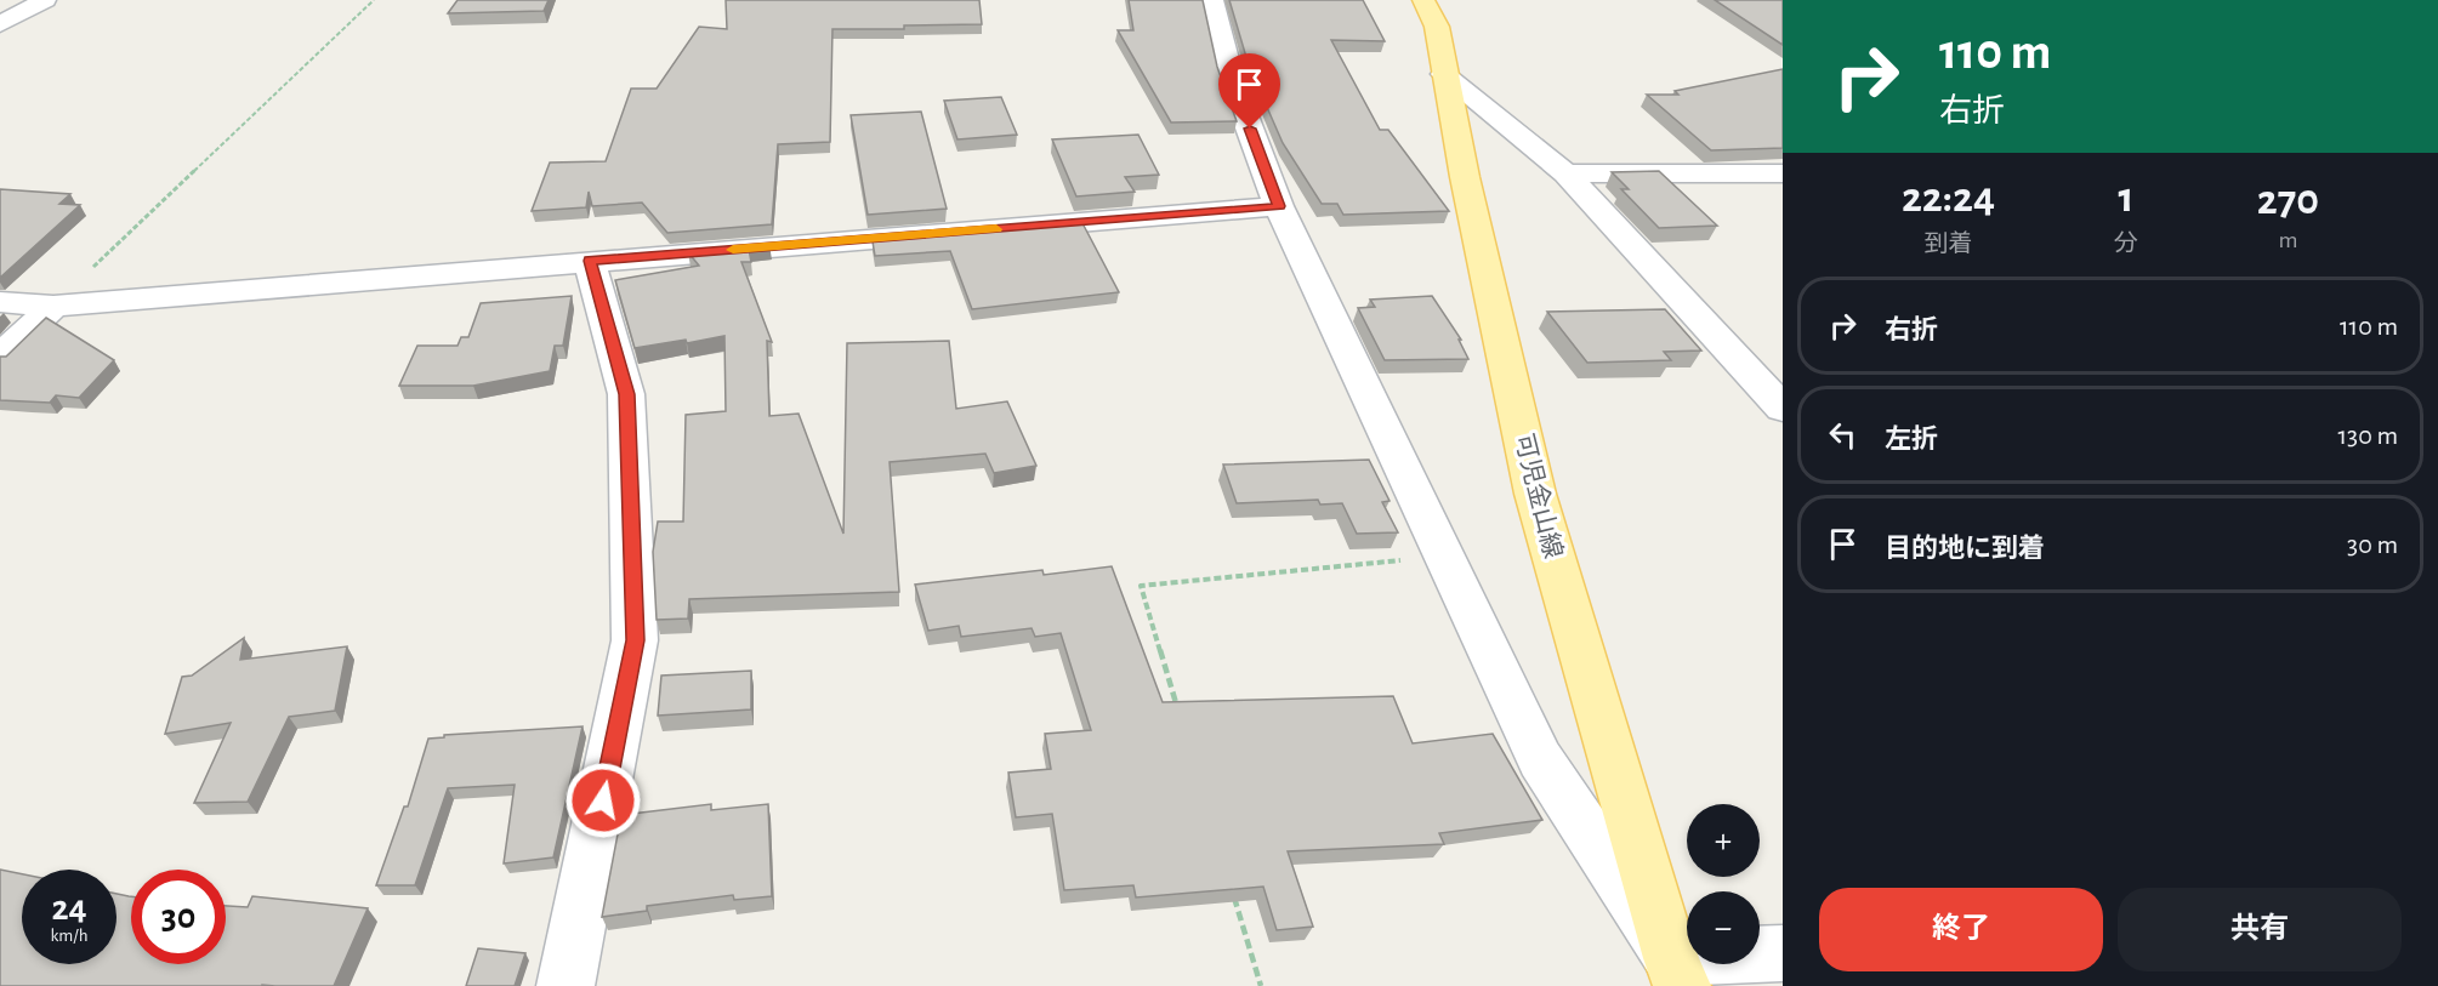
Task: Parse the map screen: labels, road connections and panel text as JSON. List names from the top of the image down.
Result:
{
  "streets": {
    "main road": ["可児金山線"]
  },
  "page": {
    "turn": ["110 m", "右折"],
    "eta": [
      "22:24",
      "到着",
      "1",
      "分",
      "270",
      "m"
    ],
    "list": [
      {
        "name": "右折",
        "value": "110 m"
      },
      {
        "name": "左折",
        "value": "130 m"
      },
      {
        "name": "目的地に到着",
        "value": "30 m"
      }
    ],
    "map_buttons": ["+", "−"],
    "speed": "24 km/h",
    "limit": "30",
    "buttons": ["終了", "共有"]
  }
}
